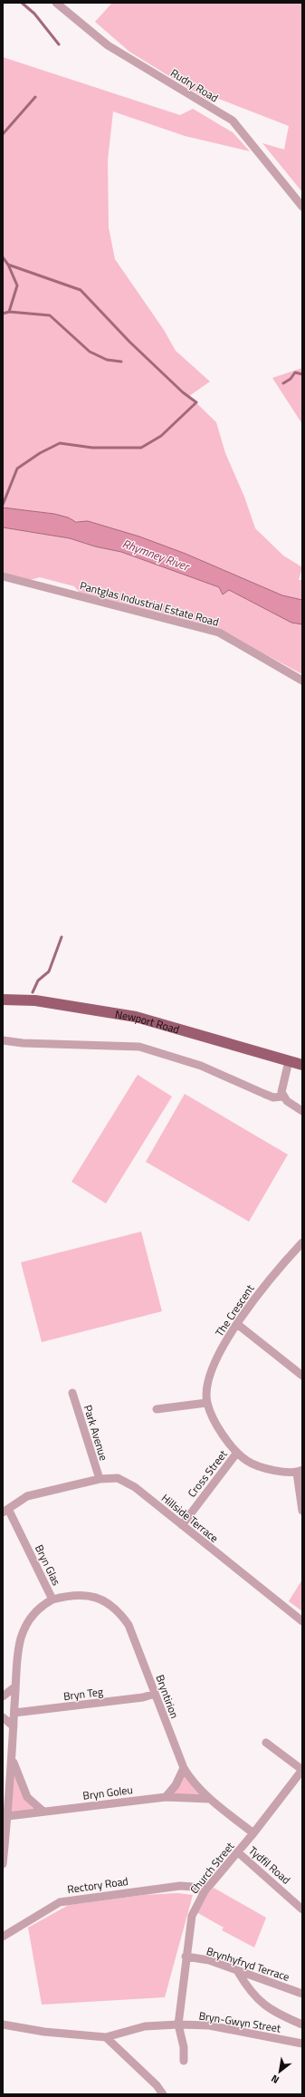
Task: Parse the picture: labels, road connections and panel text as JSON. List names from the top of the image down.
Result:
{
  "streets": {
    "main road": ["Newport Road"],
    "street": [
      "Rudry Road",
      "Pantglas Industrial Estate Road",
      "The Crescent",
      "Park Avenue",
      "Cross Street",
      "Hillside Terrace",
      "Bryn Glas",
      "Bryn Teg",
      "Bryntirion",
      "Bryn Goleu",
      "Tydfil Road",
      "Church Street",
      "Rectory Road",
      "Brynhyfryd Terrace",
      "Bryn-Gwyn Street"
    ]
  },
  "crossings": [
    ["Park Avenue", "Hillside Terrace"],
    ["Cross Street", "Hillside Terrace"],
    ["Hillside Terrace", "Bryn Glas"],
    ["Bryn Glas", "Bryn Teg"],
    ["Bryn Glas", "Bryntirion"],
    ["Bryn Glas", "Bryn Goleu"],
    ["Bryn Teg", "Bryntirion"],
    ["Bryntirion", "Bryn Goleu"],
    ["Bryntirion", "Church Street"],
    ["Tydfil Road", "Church Street"],
    ["Church Street", "Rectory Road"],
    ["Church Street", "Brynhyfryd Terrace"],
    ["Church Street", "Bryn-Gwyn Street"]
  ],
  "water": ["Rhymney River"],
  "north": "bottom left"
}
